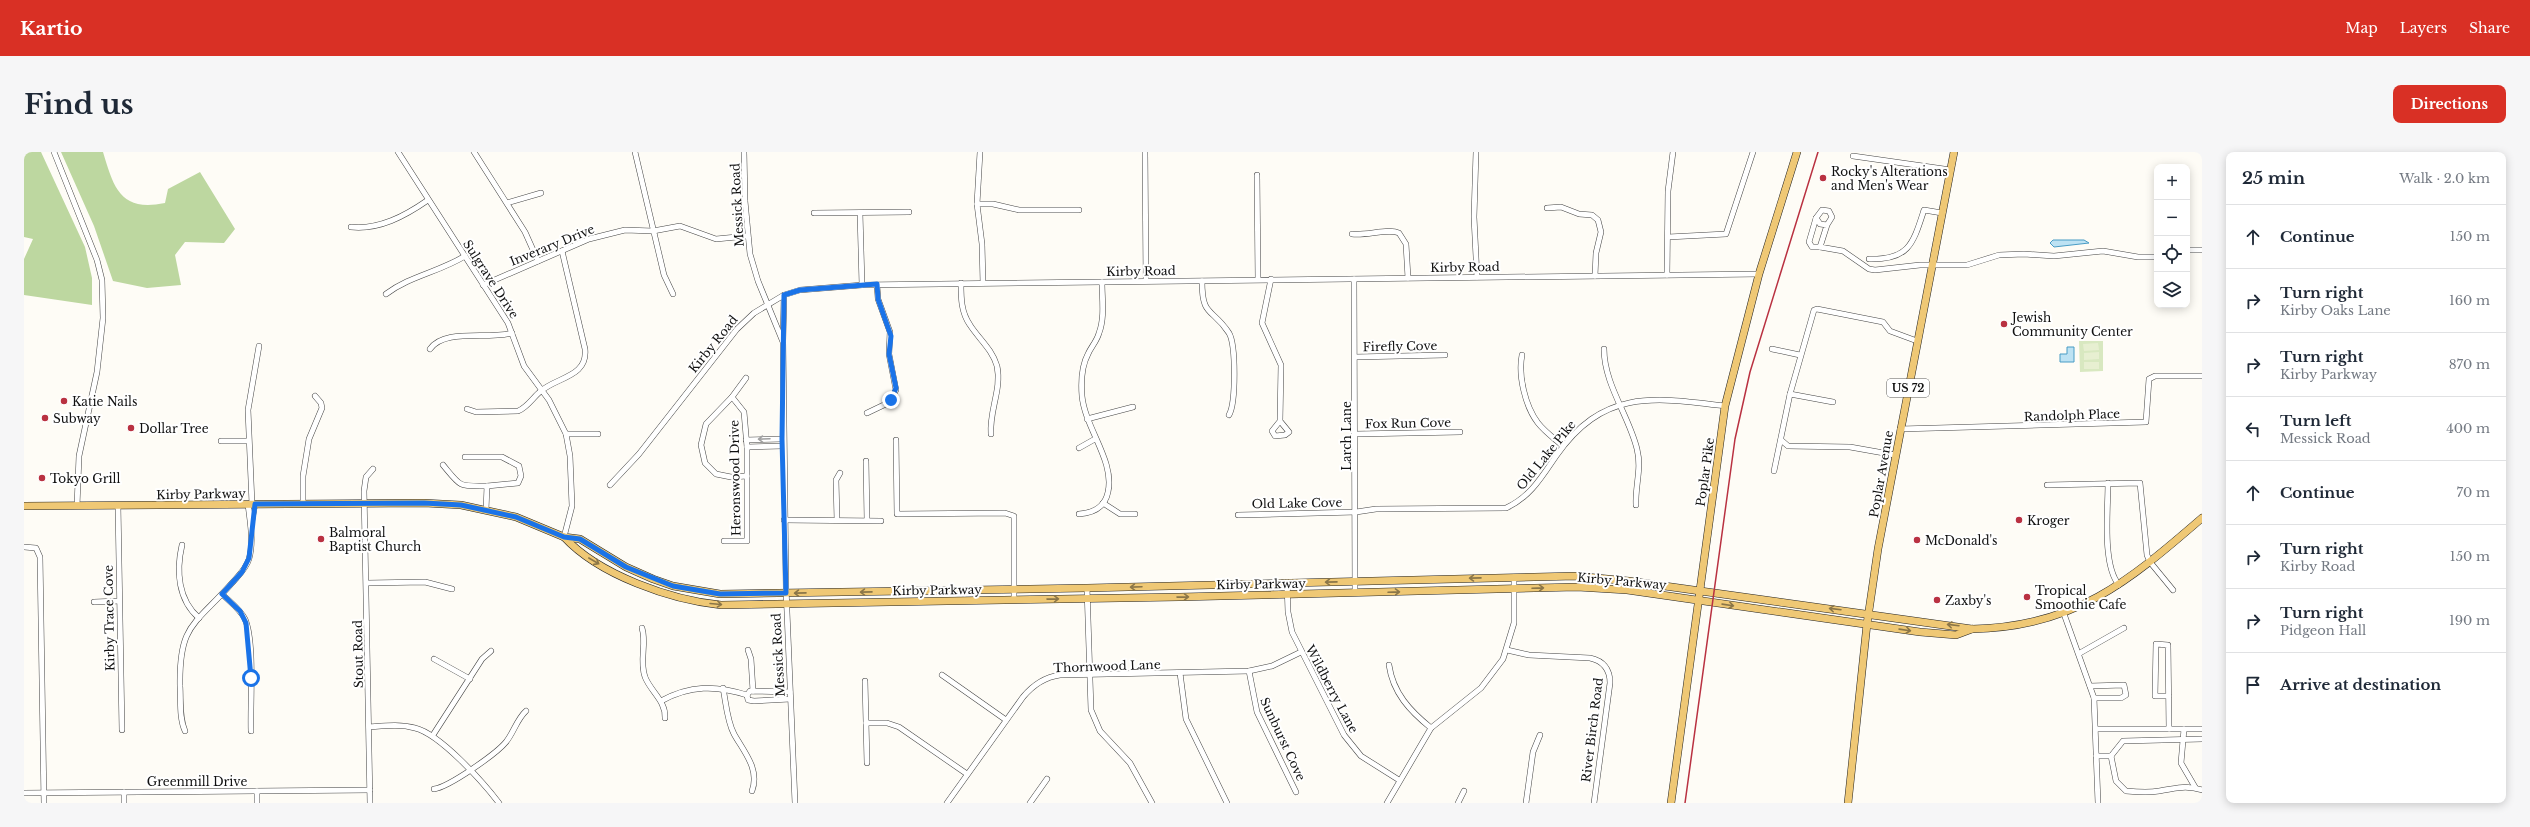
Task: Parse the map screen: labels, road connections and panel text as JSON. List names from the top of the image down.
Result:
{
  "streets": {
    "main road": [
      "US 72",
      "Poplar Pike",
      "Poplar Avenue",
      "Kirby Parkway"
    ],
    "street": [
      "Messick Road",
      "Inverary Drive",
      "Kirby Road",
      "Sulgrave Drive",
      "Firefly Cove",
      "Randolph Place",
      "Fox Run Cove",
      "Larch Lane",
      "Old Lake Pike",
      "Heronswood Drive",
      "Old Lake Cove",
      "Kirby Trace Cove",
      "Stout Road",
      "Thornwood Lane",
      "Wildberry Lane",
      "River Birch Road",
      "Sunburst Cove",
      "Greenmill Drive"
    ]
  },
  "crossings": [
    ["Messick Road", "Inverary Drive"],
    ["Messick Road", "Kirby Road"],
    ["Messick Road", "Kirby Parkway"],
    ["Inverary Drive", "Sulgrave Drive"],
    ["Kirby Road", "Larch Lane"],
    ["Kirby Road", "Poplar Pike"],
    ["Sulgrave Drive", "Kirby Parkway"],
    ["Firefly Cove", "Larch Lane"],
    ["Randolph Place", "Poplar Avenue"],
    ["Fox Run Cove", "Larch Lane"],
    ["Larch Lane", "Old Lake Pike"],
    ["Larch Lane", "Kirby Parkway"],
    ["Larch Lane", "Old Lake Cove"],
    ["Old Lake Pike", "Poplar Pike"],
    ["Old Lake Pike", "Old Lake Cove"],
    ["Poplar Pike", "Kirby Parkway"],
    ["Poplar Avenue", "Kirby Parkway"],
    ["Kirby Parkway", "Kirby Trace Cove"],
    ["Kirby Parkway", "Stout Road"],
    ["Kirby Parkway", "Wildberry Lane"],
    ["Stout Road", "Greenmill Drive"],
    ["Thornwood Lane", "Wildberry Lane"],
    ["Thornwood Lane", "Sunburst Cove"]
  ],
  "places": [
    "Rocky's Alterations and Men's Wear",
    "Jewish Community Center",
    "Katie Nails",
    "Subway",
    "Dollar Tree",
    "Tokyo Grill",
    "Kroger",
    "Balmoral Baptist Church",
    "McDonald's",
    "Tropical Smoothie Cafe",
    "Zaxby's"
  ],
  "page": {
    "header": "Kartio",
    "nav": ["Map", "Layers", "Share"],
    "buttons": "Directions",
    "title": "Find us",
    "heading": ["25 min", "Walk · 2.0 km"],
    "map_buttons": ["+", "−"],
    "list": [
      ["Continue", "150 m"],
      ["Turn right", "Kirby Oaks Lane", "160 m"],
      ["Turn right", "Kirby Parkway", "870 m"],
      ["Turn left", "Messick Road", "400 m"],
      ["Continue", "70 m"],
      ["Turn right", "Kirby Road", "150 m"],
      ["Turn right", "Pidgeon Hall", "190 m"],
      "Arrive at destination"
    ]
  }
}
